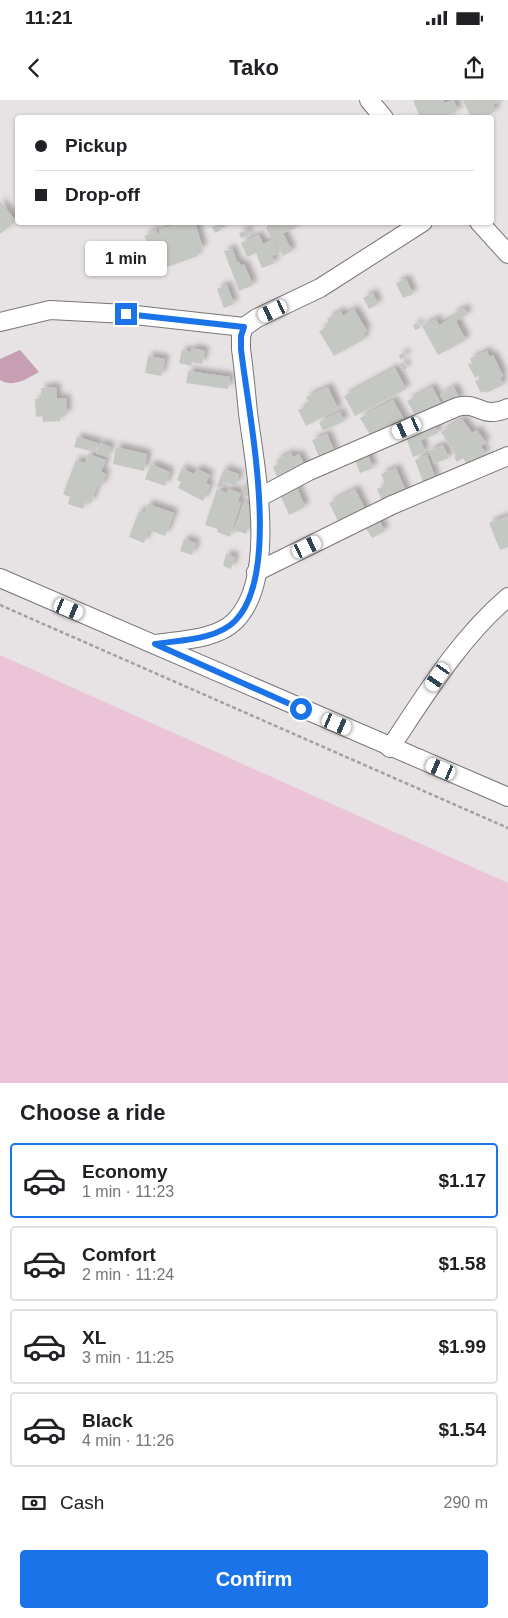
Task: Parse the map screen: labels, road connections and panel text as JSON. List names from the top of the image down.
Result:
{
  "page": {
    "status": "11:21",
    "header": "Tako",
    "banner": ["Pickup", "Drop-off"],
    "bubble": "1 min",
    "heading": "Choose a ride",
    "list": [
      {
        "name": "Economy",
        "note": "1 min · 11:23",
        "value": "$1.17"
      },
      {
        "name": "Comfort",
        "note": "2 min · 11:24",
        "value": "$1.58"
      },
      {
        "name": "XL",
        "note": "3 min · 11:25",
        "value": "$1.99"
      },
      {
        "name": "Black",
        "note": "4 min · 11:26",
        "value": "$1.54"
      }
    ],
    "pay": ["Cash", "290 m"],
    "buttons": "Confirm"
  }
}
